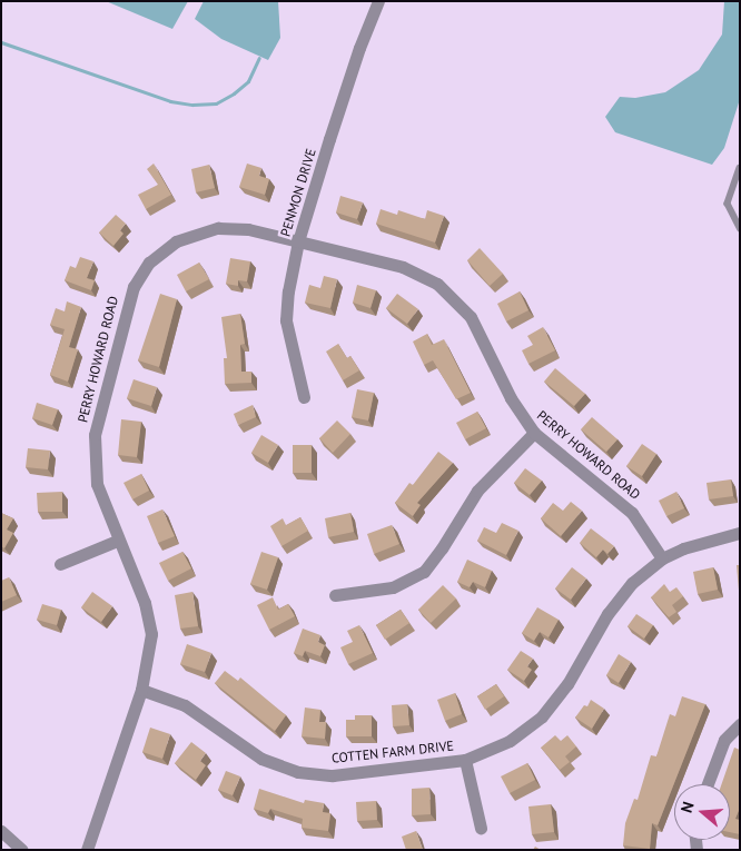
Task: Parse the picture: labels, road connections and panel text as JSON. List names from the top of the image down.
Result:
{
  "streets": {
    "street": ["PENMON DRIVE", "PERRY HOWARD ROAD", "COTTEN FARM DRIVE"]
  },
  "crossings": [
    ["PENMON DRIVE", "PERRY HOWARD ROAD"],
    ["PERRY HOWARD ROAD", "COTTEN FARM DRIVE"]
  ],
  "north": "left"
}
